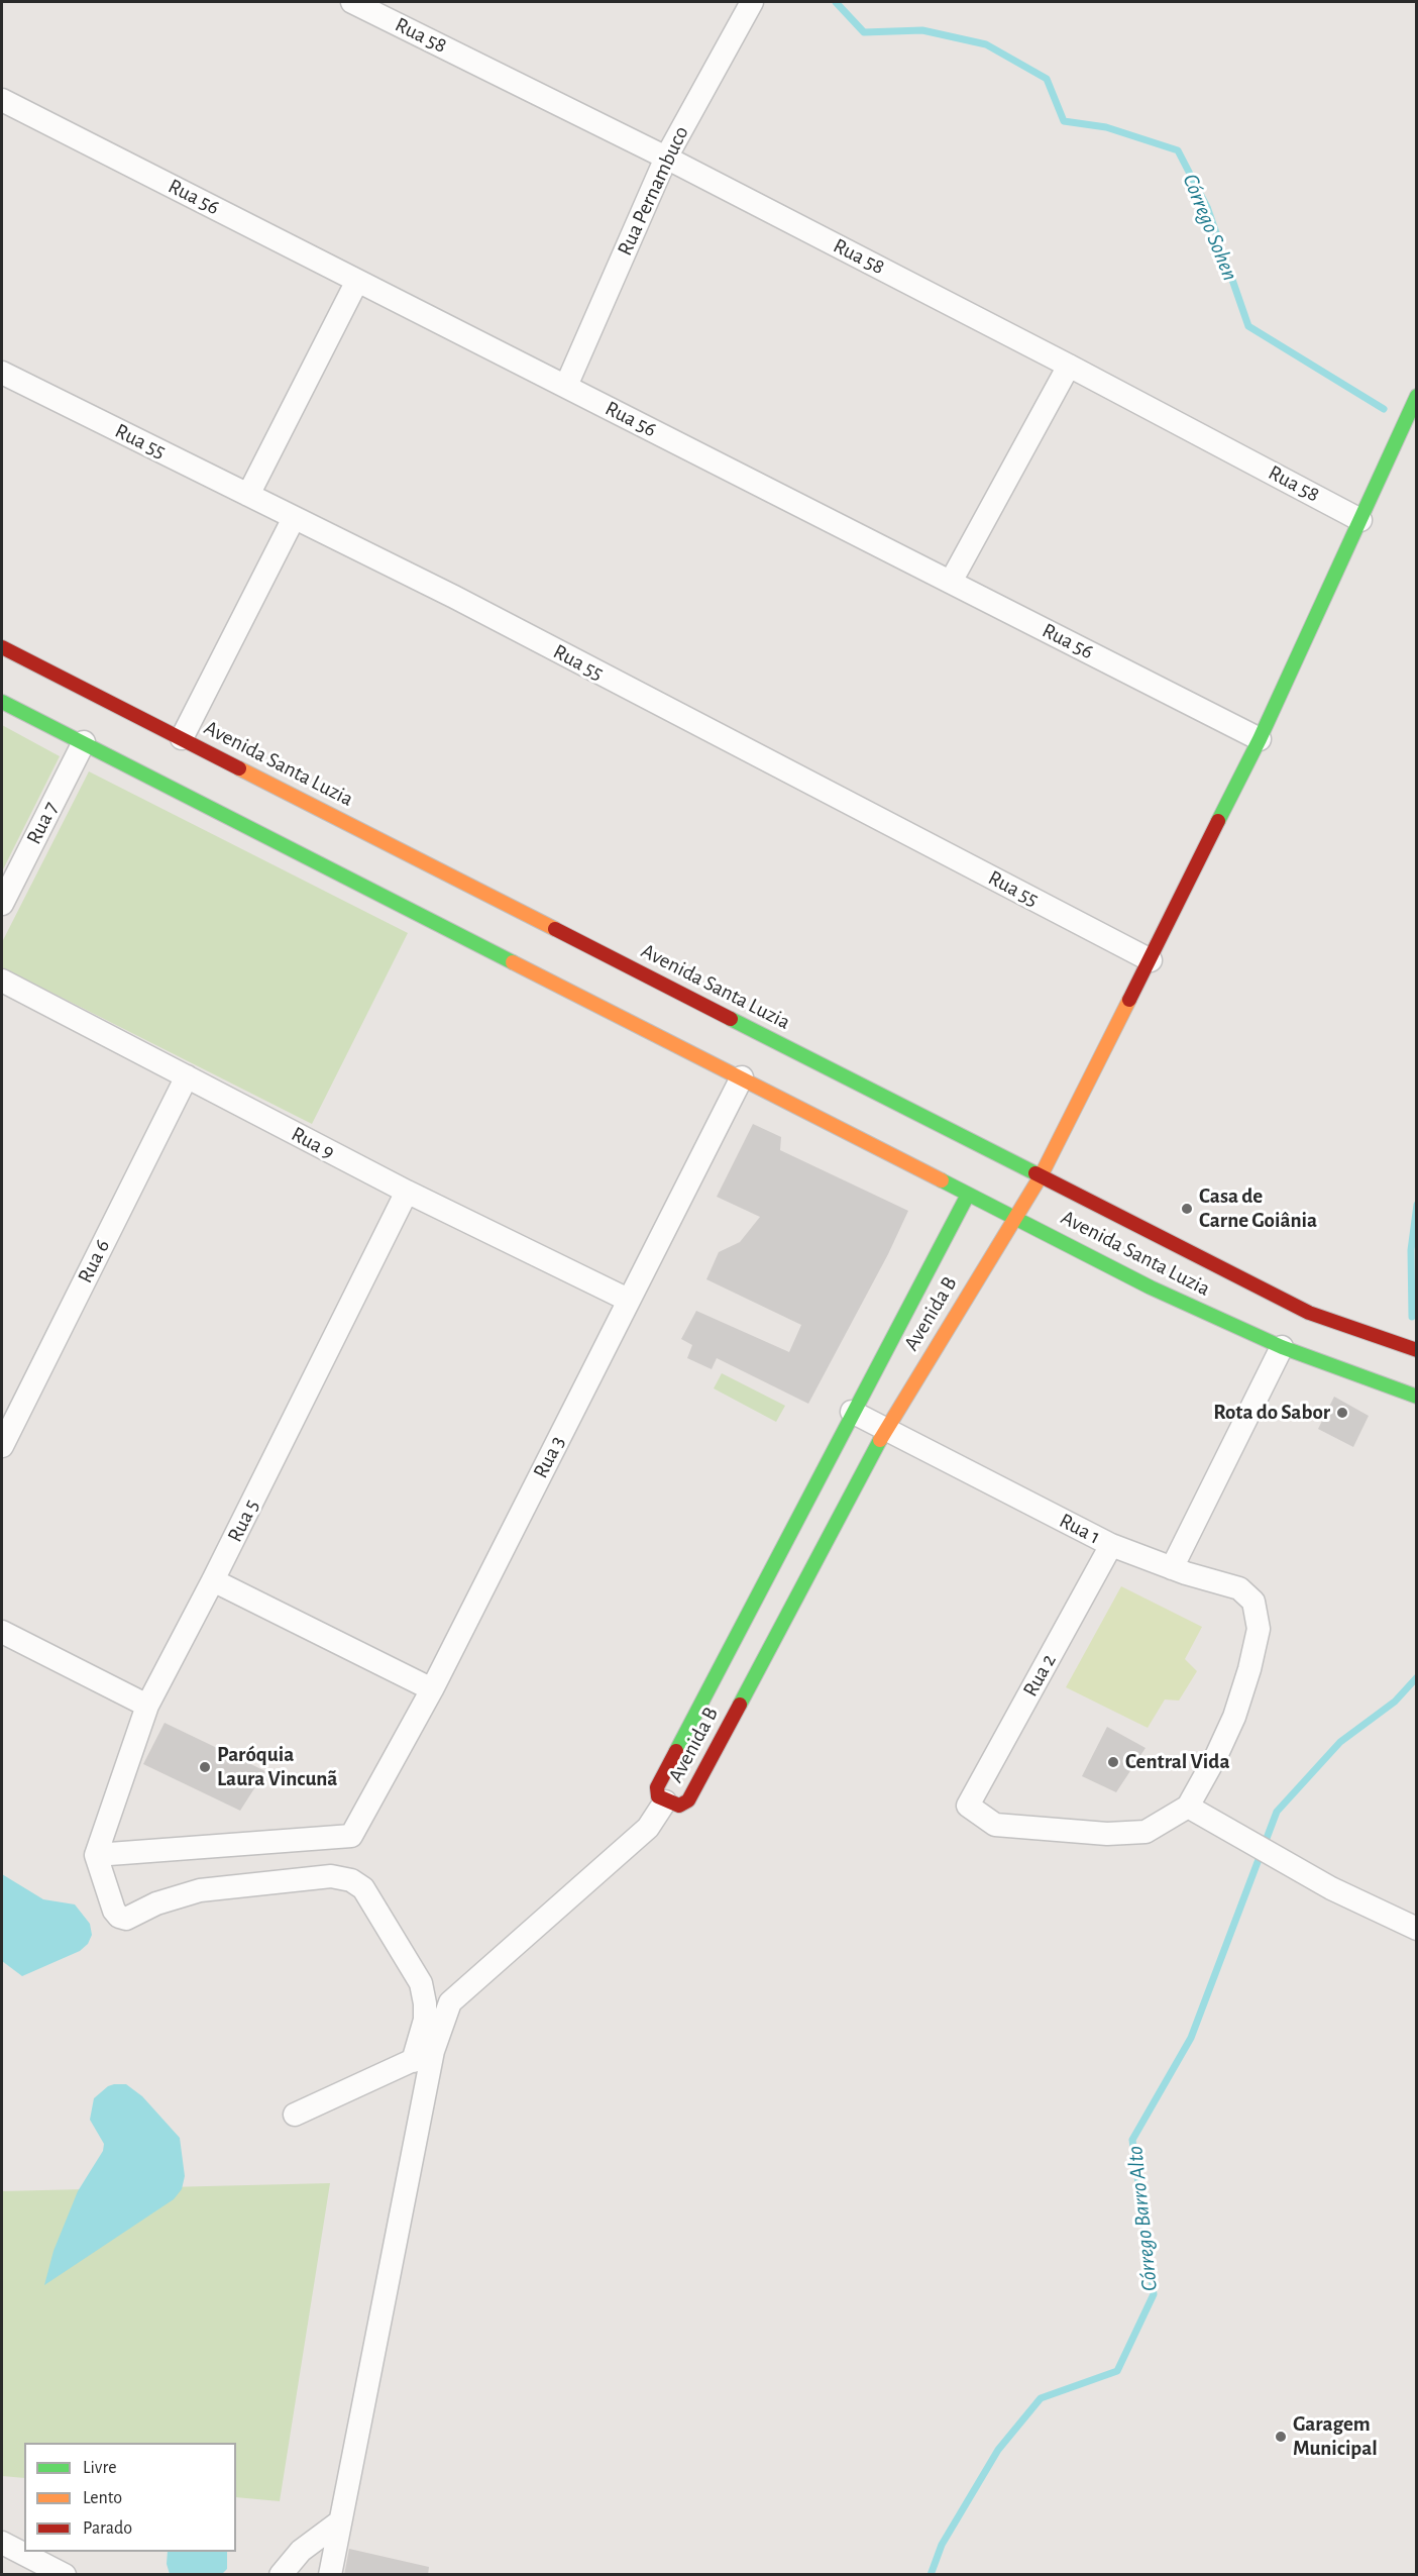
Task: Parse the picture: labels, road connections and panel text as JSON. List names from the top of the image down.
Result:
{
  "streets": {
    "street": [
      "Rua 58",
      "Rua Pernambuco",
      "Rua 56",
      "Rua 55",
      "Avenida Santa Luzia",
      "Rua 7",
      "Rua 9",
      "Rua 6",
      "Avenida B",
      "Rua 3",
      "Rua 5",
      "Rua 1",
      "Rua 2"
    ]
  },
  "crossings": [
    ["Rua 58", "Rua Pernambuco"],
    ["Rua 58", "Avenida B"],
    ["Rua Pernambuco", "Rua 56"],
    ["Rua 56", "Avenida B"],
    ["Rua 55", "Avenida B"],
    ["Avenida Santa Luzia", "Rua 7"],
    ["Avenida Santa Luzia", "Avenida B"],
    ["Avenida Santa Luzia", "Rua 3"],
    ["Rua 9", "Rua 6"],
    ["Rua 9", "Rua 3"],
    ["Rua 9", "Rua 5"],
    ["Avenida B", "Rua 1"],
    ["Rua 3", "Rua 5"],
    ["Rua 1", "Rua 2"]
  ],
  "water": ["Córrego Sohen", "Córrego Barro Alto"],
  "places": [
    "Casa de Carne Goiânia",
    "Rota do Sabor",
    "Central Vida",
    "Paróquia Laura Vincunã",
    "Garagem Municipal"
  ],
  "legend": ["Livre", "Lento", "Parado"]
}
